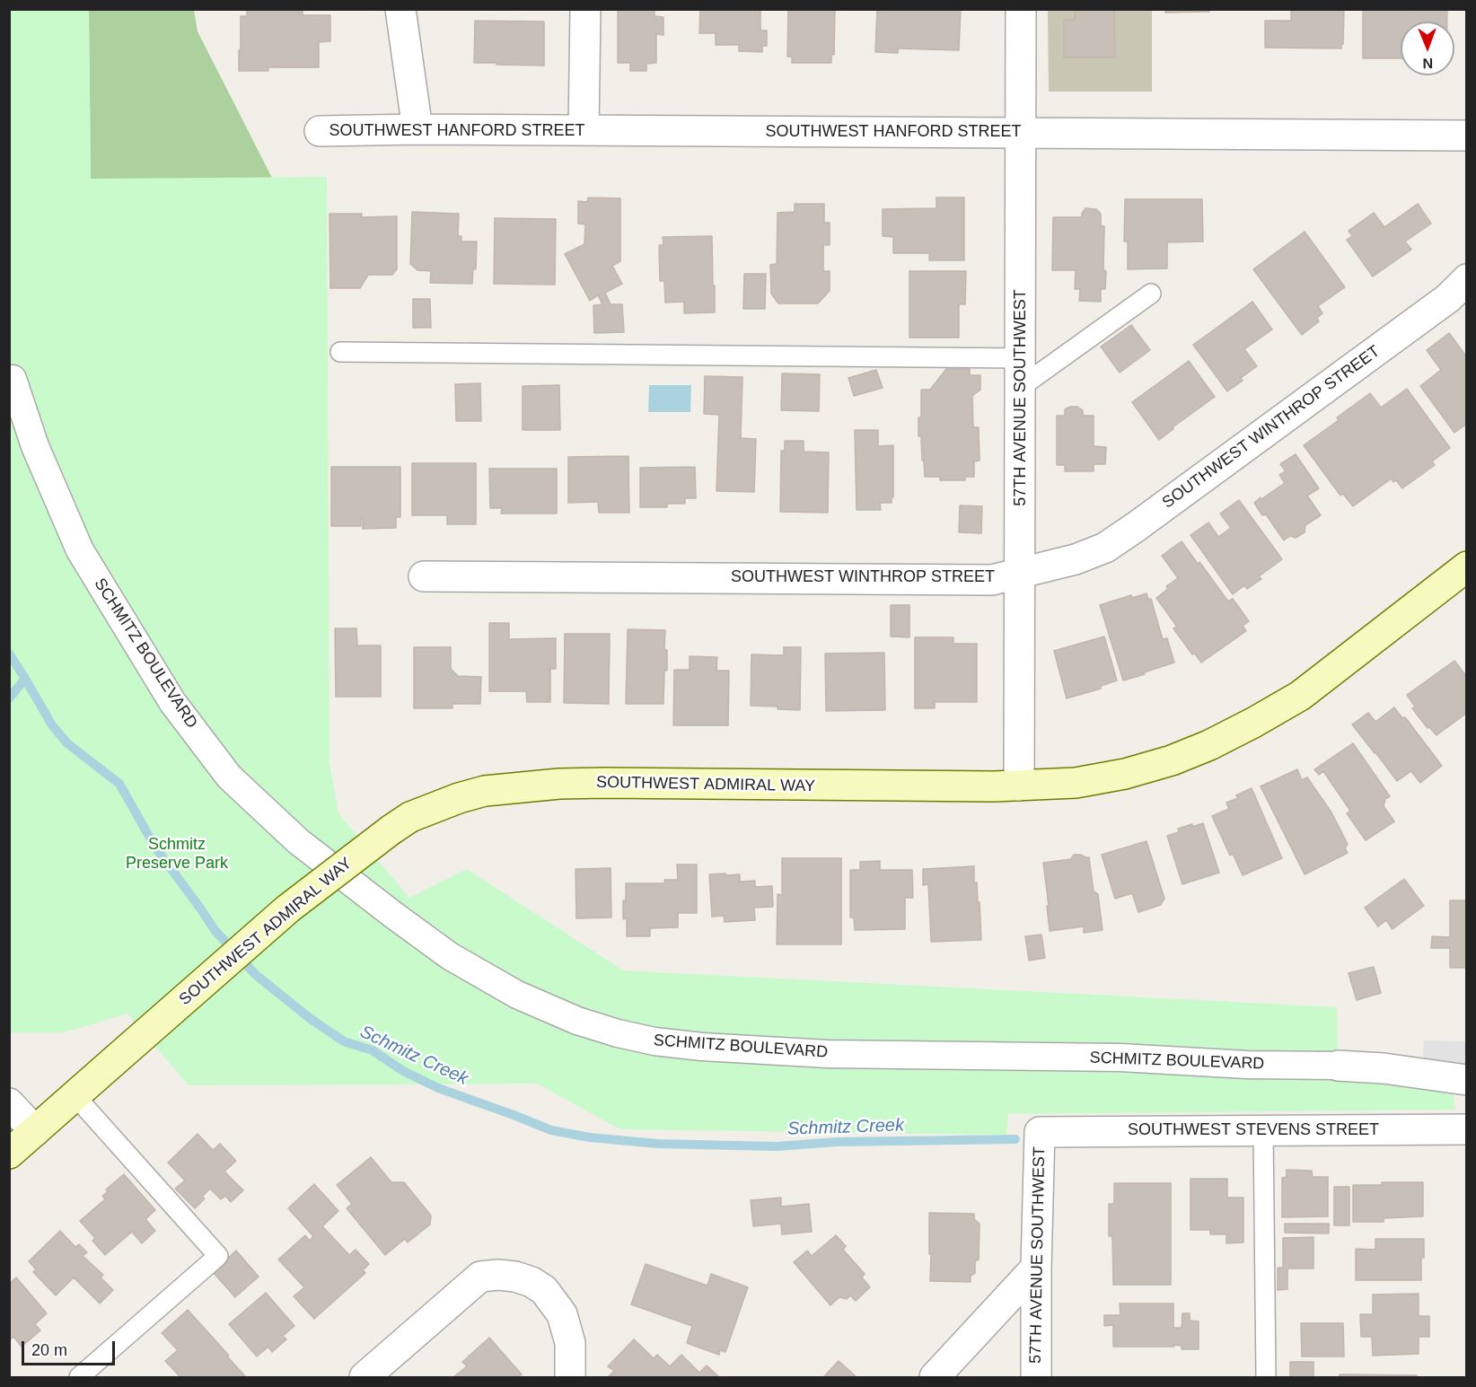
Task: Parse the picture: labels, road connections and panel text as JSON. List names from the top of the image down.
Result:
{
  "streets": {
    "main road": ["SOUTHWEST ADMIRAL WAY"],
    "street": [
      "SOUTHWEST HANFORD STREET",
      "57TH AVENUE SOUTHWEST",
      "SOUTHWEST WINTHROP STREET",
      "SCHMITZ BOULEVARD",
      "SOUTHWEST STEVENS STREET"
    ]
  },
  "crossings": [
    ["SOUTHWEST HANFORD STREET", "57TH AVENUE SOUTHWEST"],
    ["57TH AVENUE SOUTHWEST", "SOUTHWEST WINTHROP STREET"],
    ["57TH AVENUE SOUTHWEST", "SOUTHWEST ADMIRAL WAY"],
    ["57TH AVENUE SOUTHWEST", "SOUTHWEST STEVENS STREET"]
  ],
  "water": ["Schmitz Creek"],
  "parks": ["Schmitz Preserve Park"],
  "scale_bar": "20 m",
  "north": "bottom"
}
